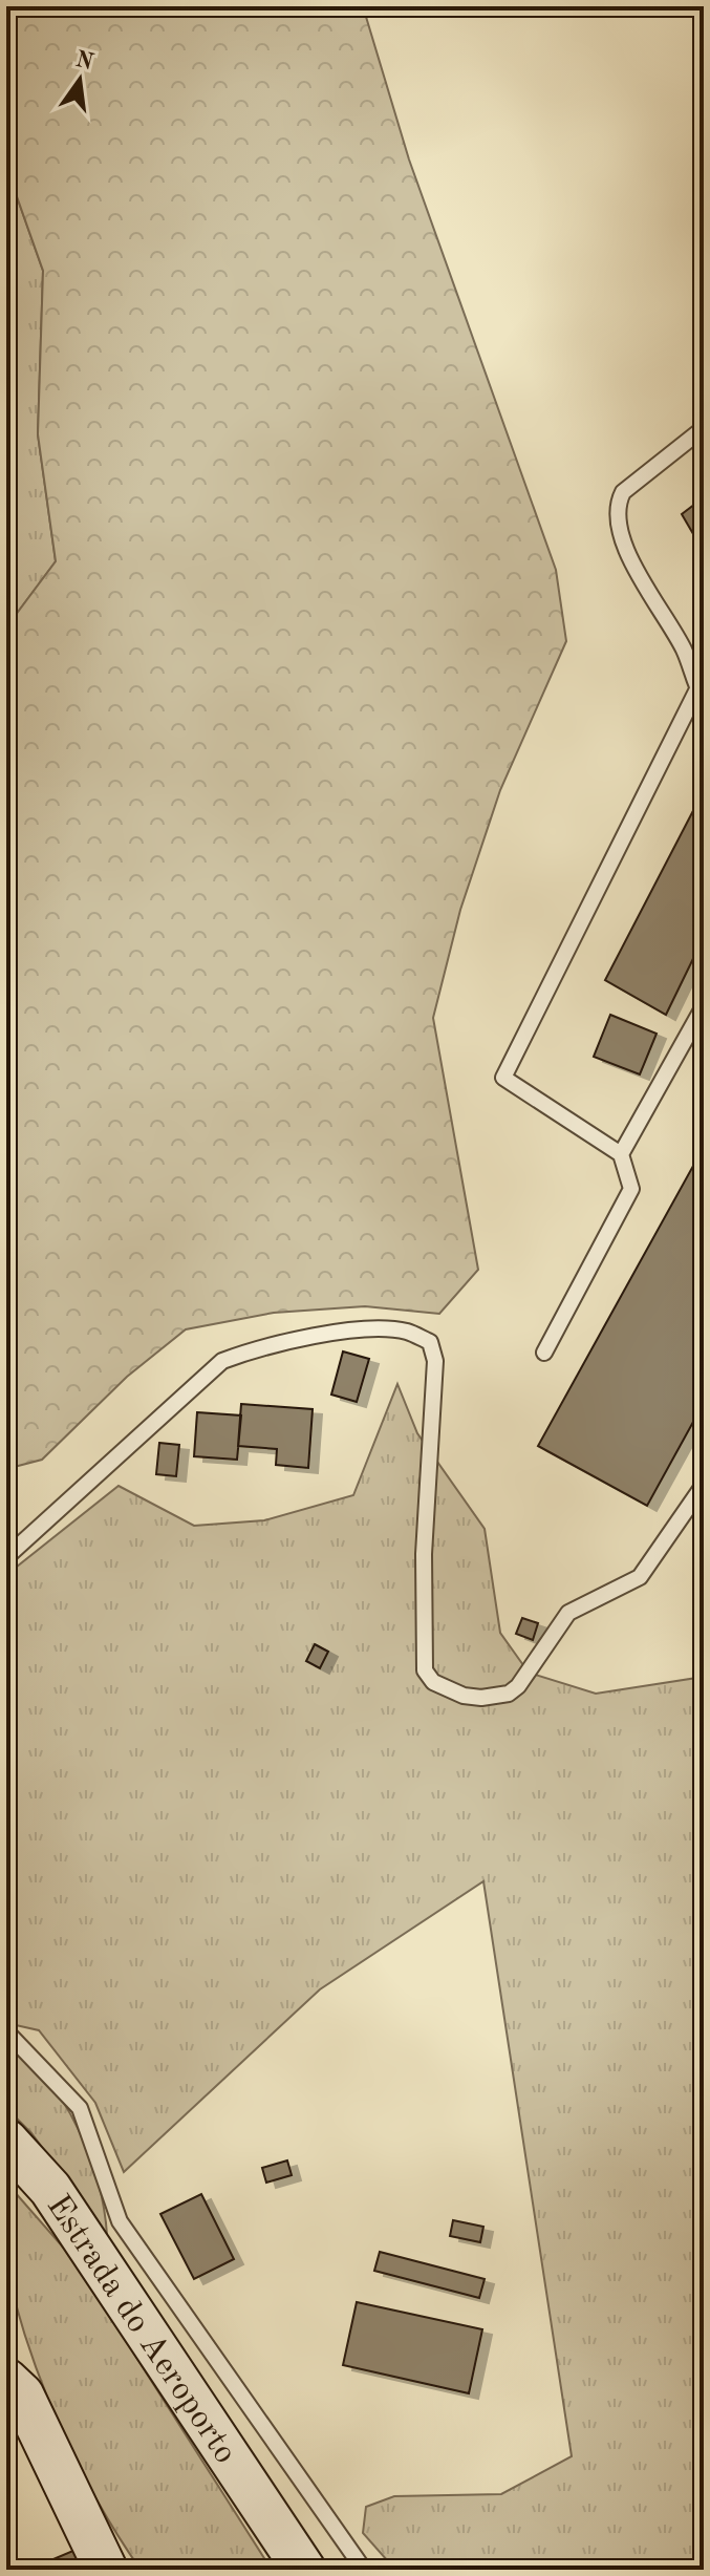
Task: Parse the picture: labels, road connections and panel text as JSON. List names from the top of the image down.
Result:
{
  "streets": {
    "main road": ["Estrada do Aeroporto"]
  },
  "north": "top"
}
